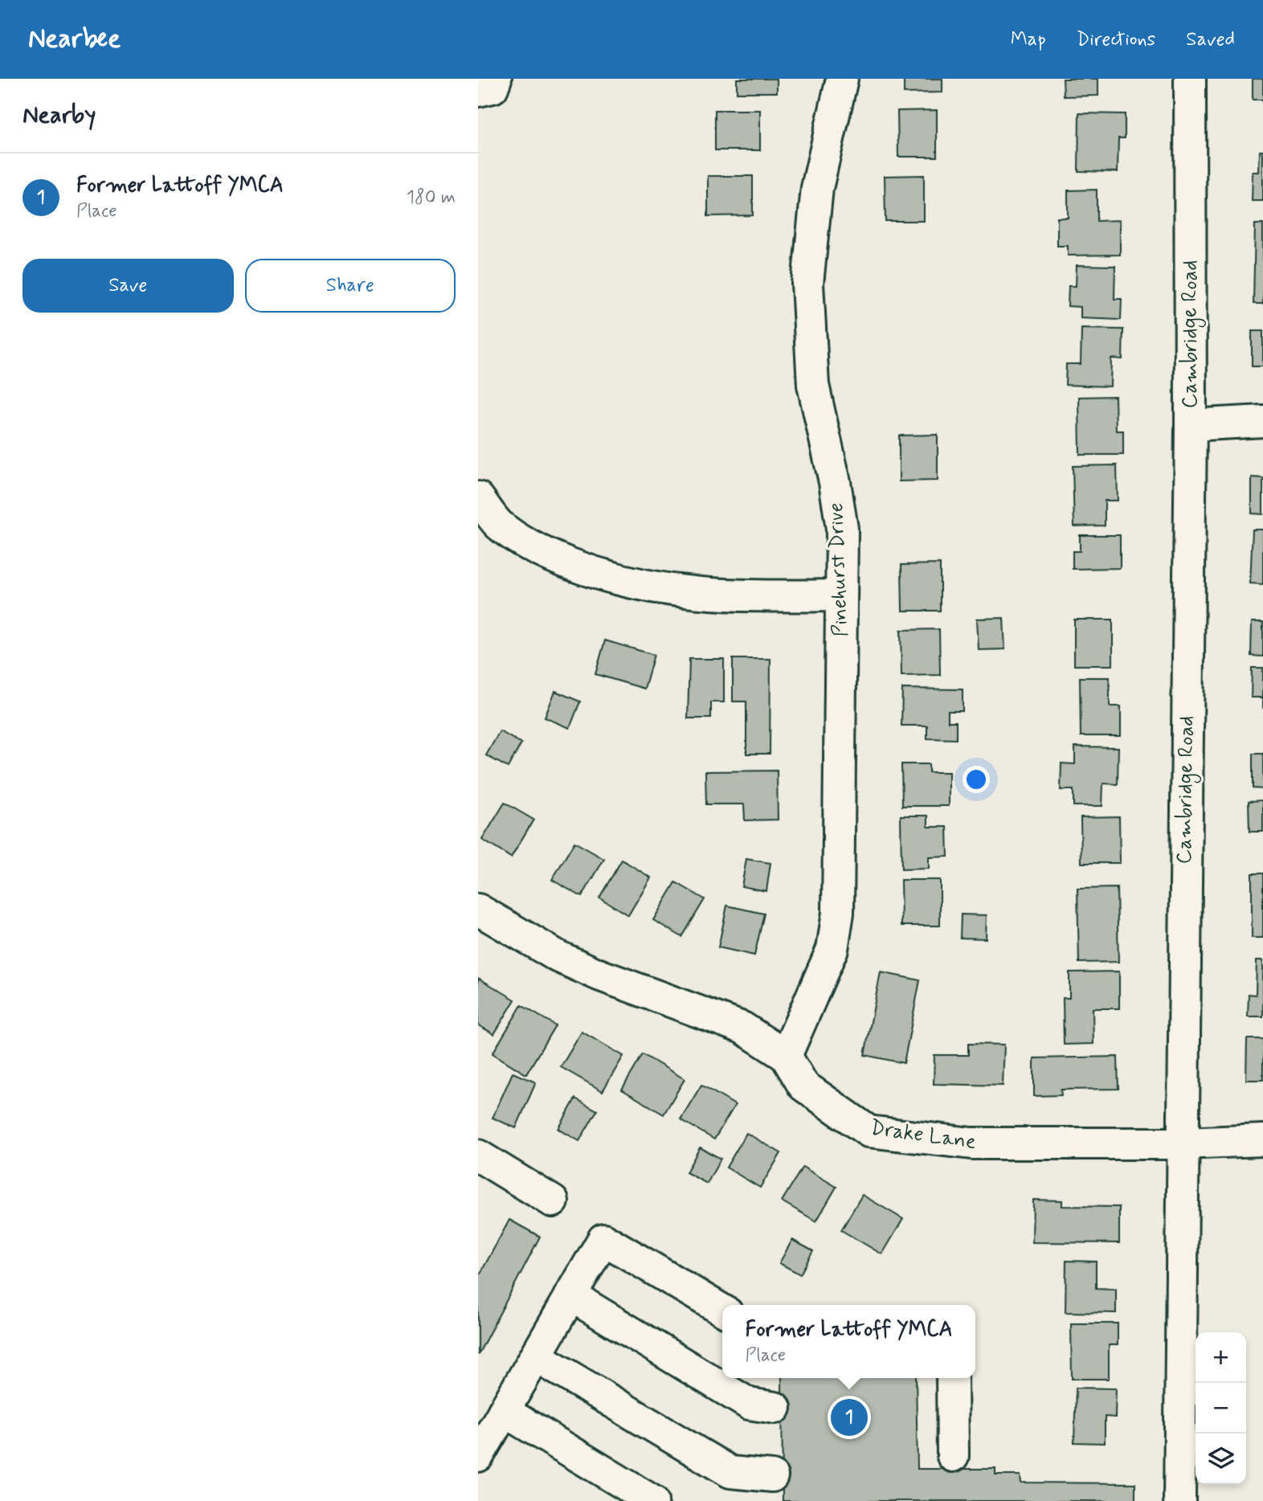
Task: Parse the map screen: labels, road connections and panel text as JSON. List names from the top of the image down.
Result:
{
  "streets": {
    "street": ["Cambridge Road", "Pinehurst Drive", "Drake Lane"]
  },
  "crossings": [
    ["Cambridge Road", "Drake Lane"],
    ["Pinehurst Drive", "Drake Lane"]
  ],
  "page": {
    "header": "Nearbee",
    "nav": ["Map", "Directions", "Saved"],
    "heading": "Nearby",
    "list": [
      {
        "mark": "1",
        "name": "Former Lattoff YMCA",
        "note": "Place",
        "value": "180 m"
      }
    ],
    "buttons": ["Save", "Share"],
    "popup": ["Former Lattoff YMCA", "Place"],
    "map_buttons": ["+", "−"],
    "pins": "1"
  }
}
